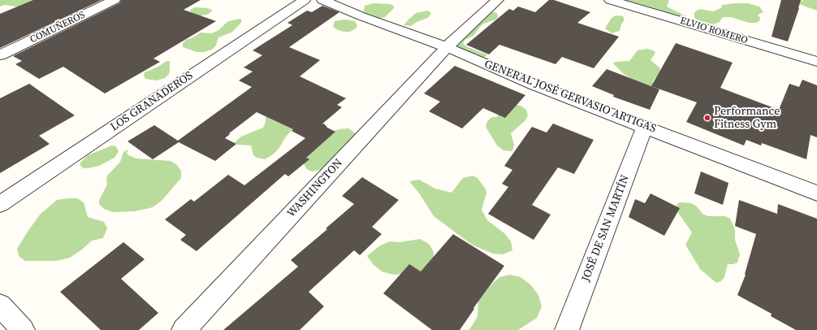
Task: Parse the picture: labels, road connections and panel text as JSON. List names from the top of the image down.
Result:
{
  "streets": {
    "street": [
      "COMUÑEROS",
      "ELVIO ROMERO",
      "GENERAL JOSÉ GERVASIO ARTIGAS",
      "LOS GRANADEROS",
      "WASHINGTON",
      "JOSÉ DE SAN MARTÍN"
    ]
  },
  "crossings": [
    ["GENERAL JOSÉ GERVASIO ARTIGAS", "WASHINGTON"],
    ["GENERAL JOSÉ GERVASIO ARTIGAS", "JOSÉ DE SAN MARTÍN"]
  ],
  "places": ["Performance Fitness Gym"]
}
